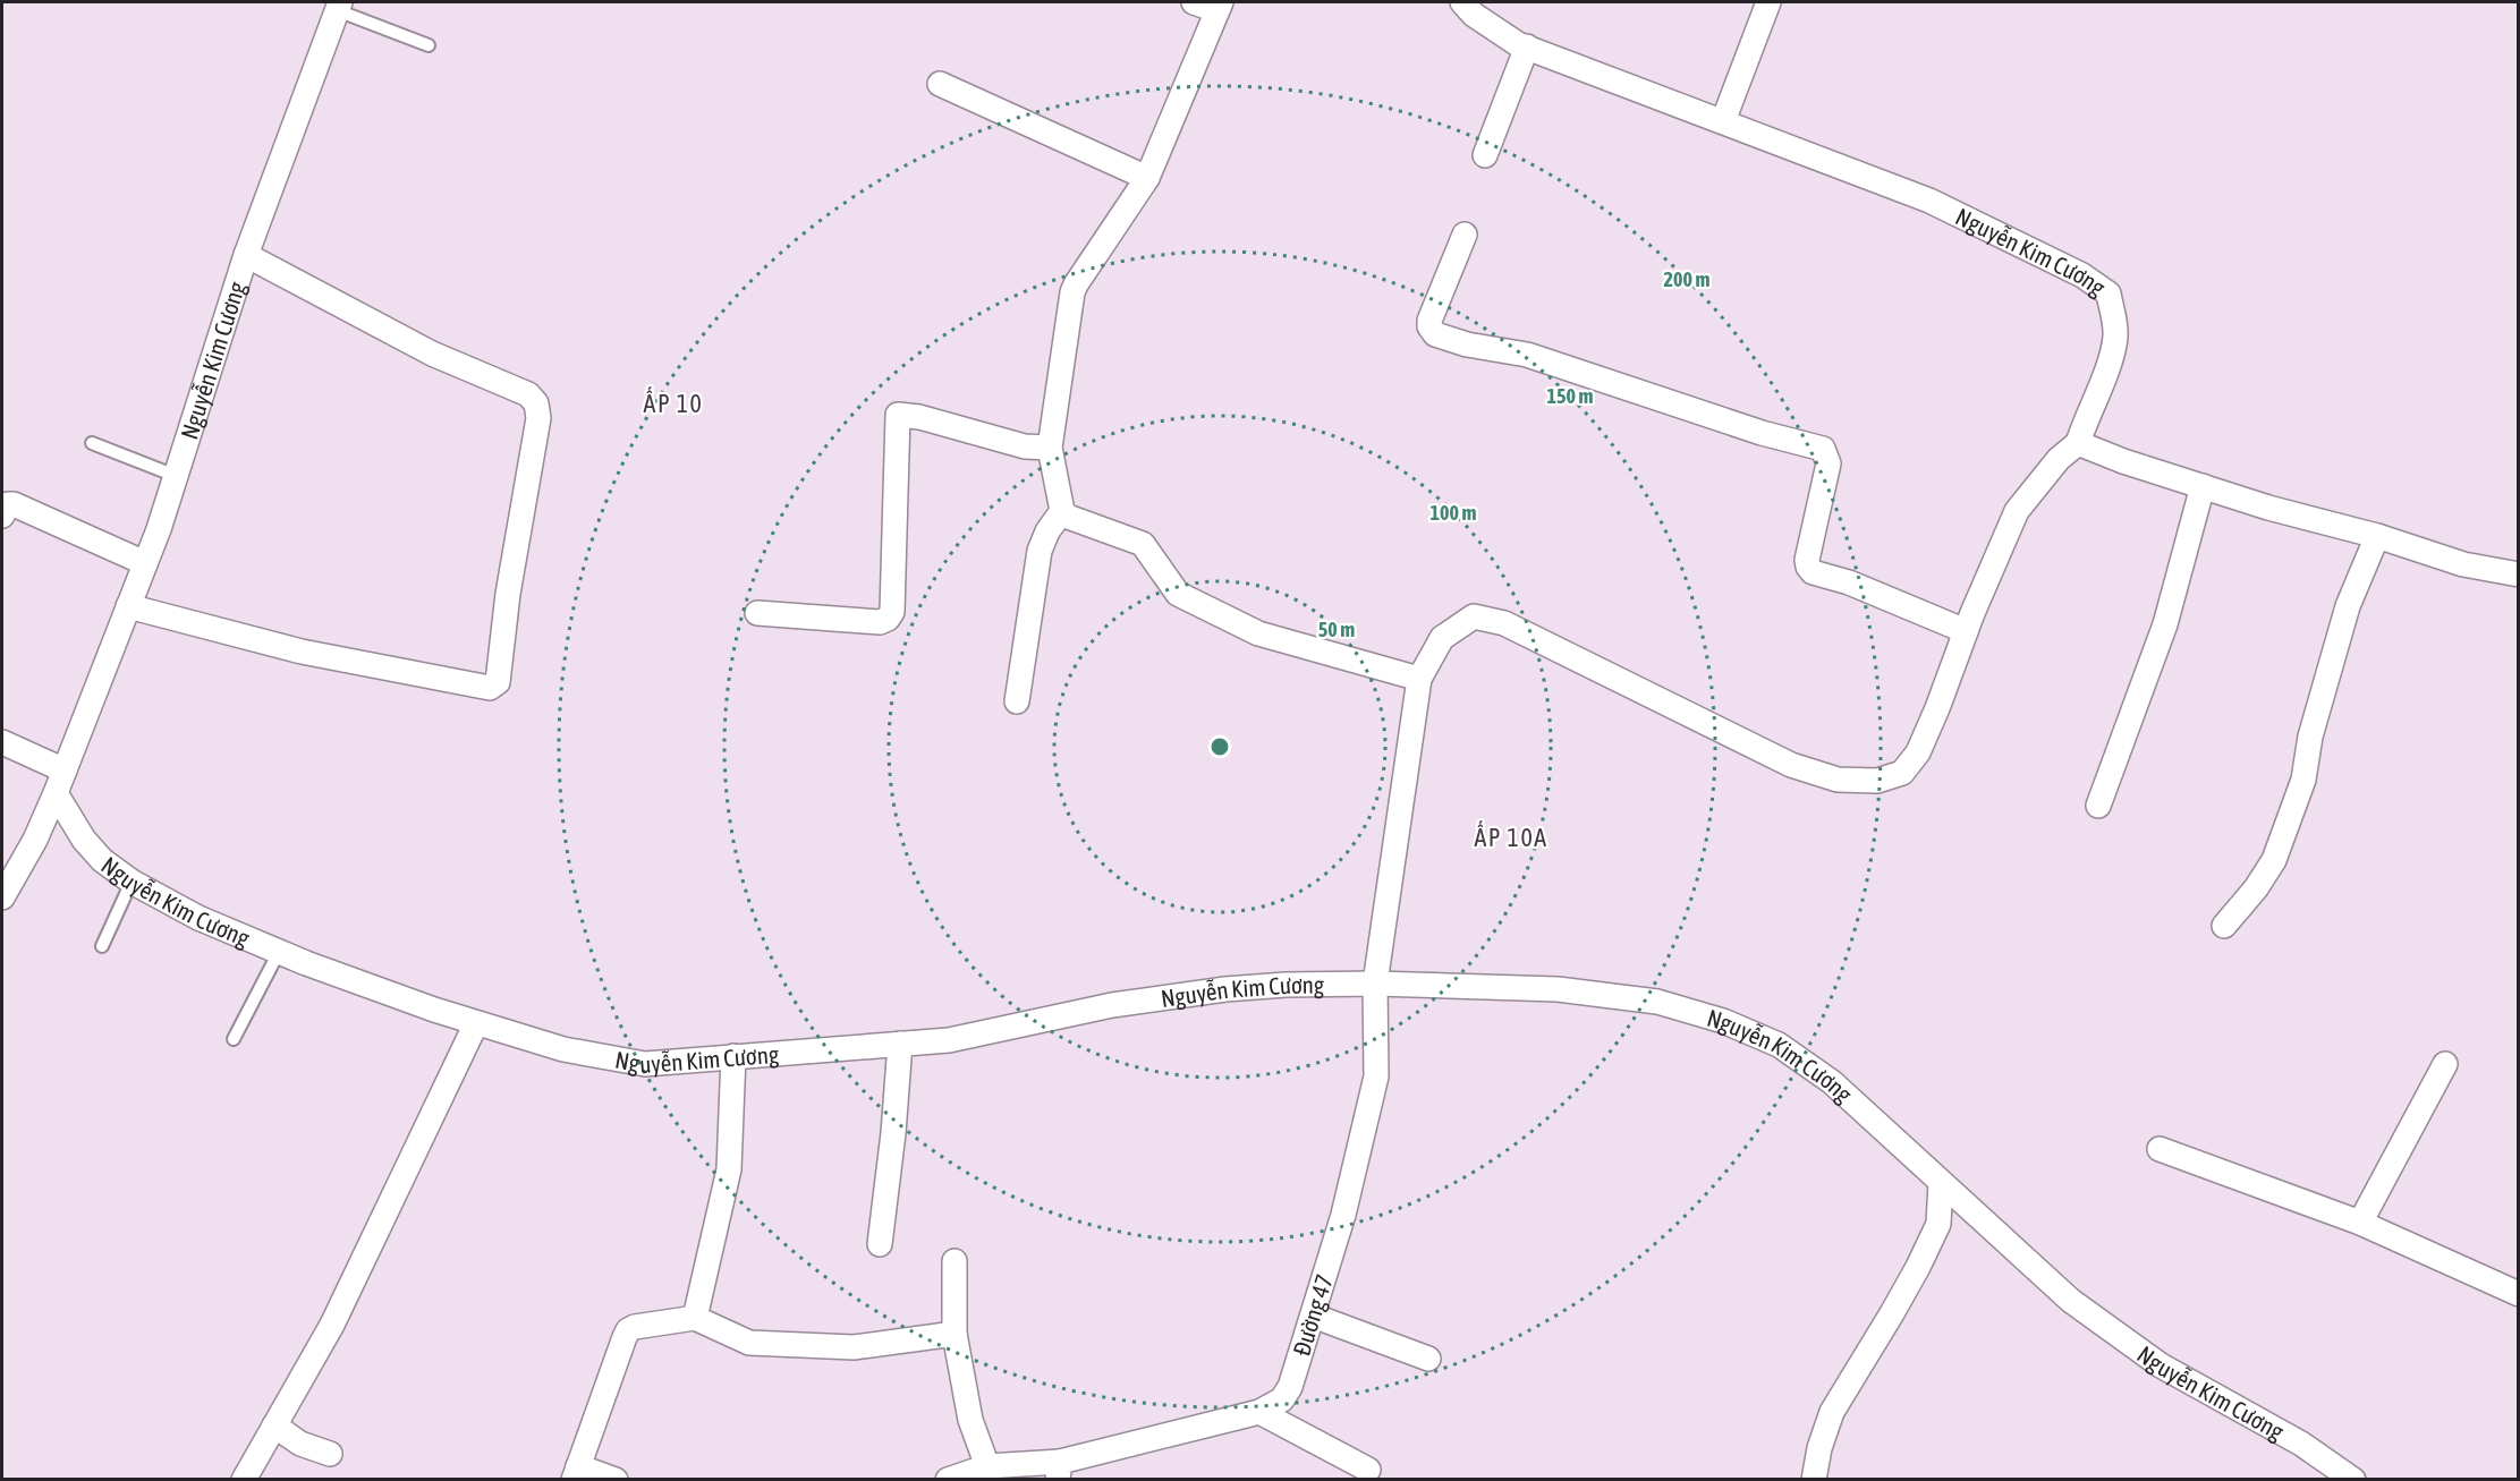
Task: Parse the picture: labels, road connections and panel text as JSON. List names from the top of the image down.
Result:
{
  "streets": {
    "street": ["Nguyễn Kim Cương", "Đường 47"]
  },
  "crossings": [
    ["Nguyễn Kim Cương", "Đường 47"]
  ],
  "districts": ["ẤP 10", "ẤP 10A"],
  "rings": [
    "200 m",
    "150 m",
    "100 m",
    "50 m"
  ]
}
